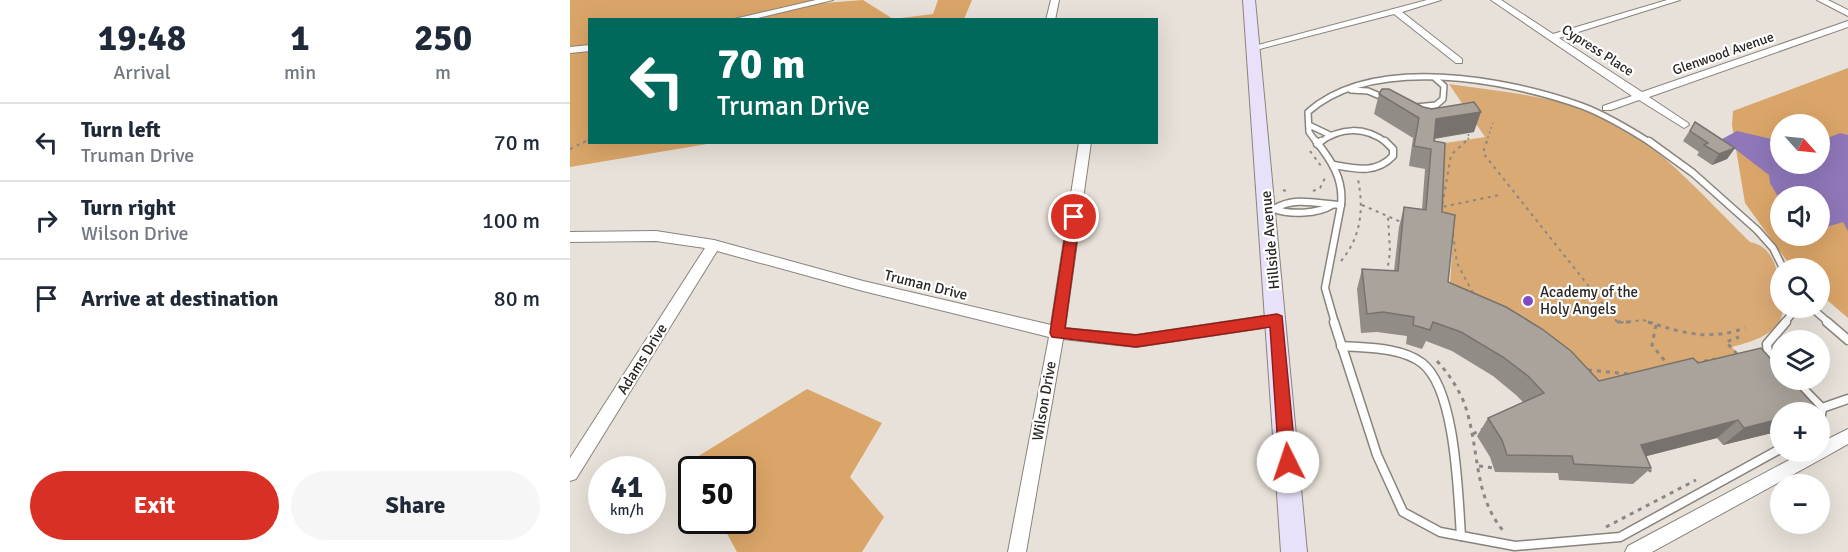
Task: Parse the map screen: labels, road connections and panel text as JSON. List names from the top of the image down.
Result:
{
  "streets": {
    "main road": ["Hillside Avenue"],
    "street": [
      "Cypress Place",
      "Glenwood Avenue",
      "Truman Drive",
      "Adams Drive",
      "Wilson Drive"
    ]
  },
  "crossings": [
    ["Cypress Place", "Glenwood Avenue"],
    ["Hillside Avenue", "Truman Drive"],
    ["Truman Drive", "Adams Drive"],
    ["Truman Drive", "Wilson Drive"]
  ],
  "places": ["Academy of the Holy Angels"],
  "north": "bottom right",
  "page": {
    "eta": [
      "19:48",
      "Arrival",
      "1",
      "min",
      "250",
      "m"
    ],
    "turn": ["70 m", "Truman Drive"],
    "list": [
      {
        "name": "Turn left",
        "note": "Truman Drive",
        "value": "70 m"
      },
      {
        "name": "Turn right",
        "note": "Wilson Drive",
        "value": "100 m"
      },
      {
        "name": "Arrive at destination",
        "value": "80 m"
      }
    ],
    "map_buttons": ["+", "−"],
    "speed": "41 km/h",
    "limit": "50",
    "buttons": ["Exit", "Share"]
  }
}
